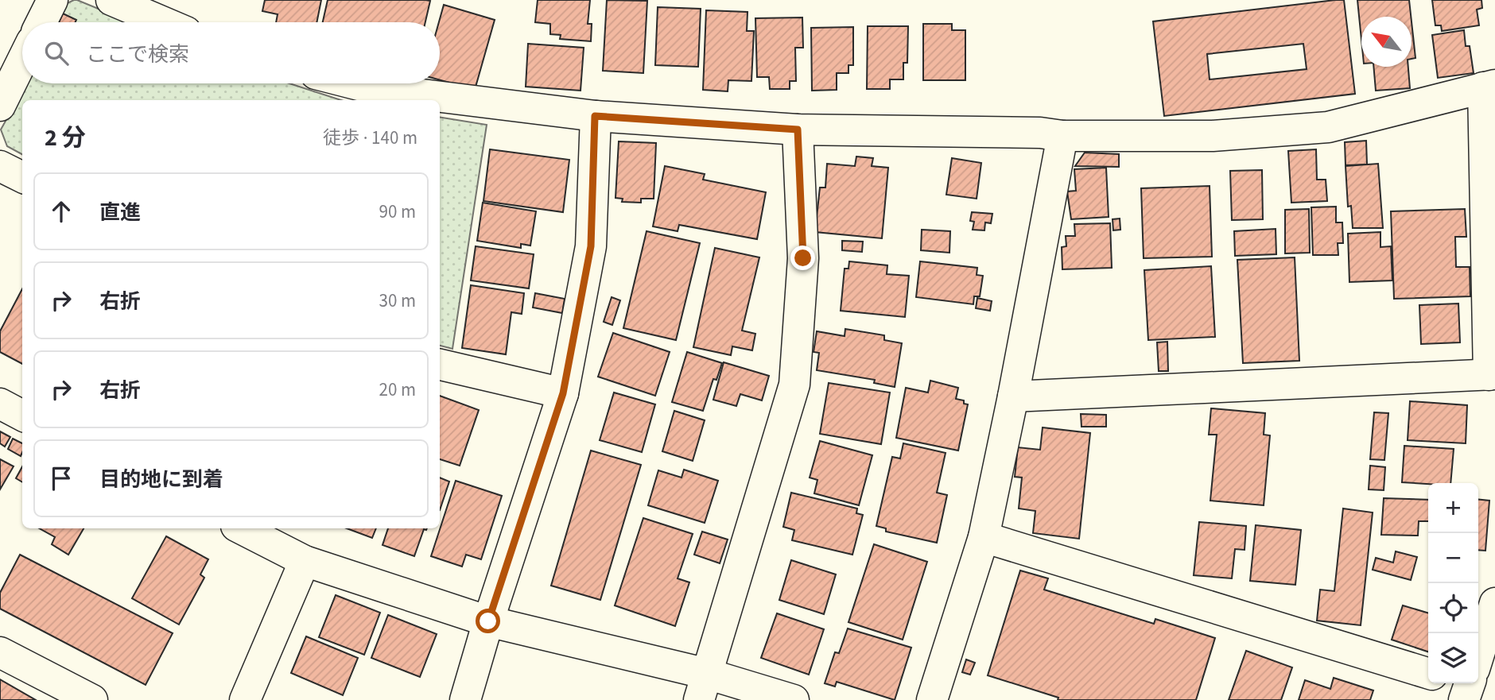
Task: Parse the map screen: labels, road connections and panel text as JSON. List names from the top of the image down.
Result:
{
  "north": "top left",
  "page": {
    "search": "ここで検索",
    "heading": ["2 分", "徒歩 · 140 m"],
    "list": [
      ["直進", "90 m"],
      ["右折", "30 m"],
      ["右折", "20 m"],
      "目的地に到着"
    ],
    "map_buttons": ["+", "−"]
  }
}
